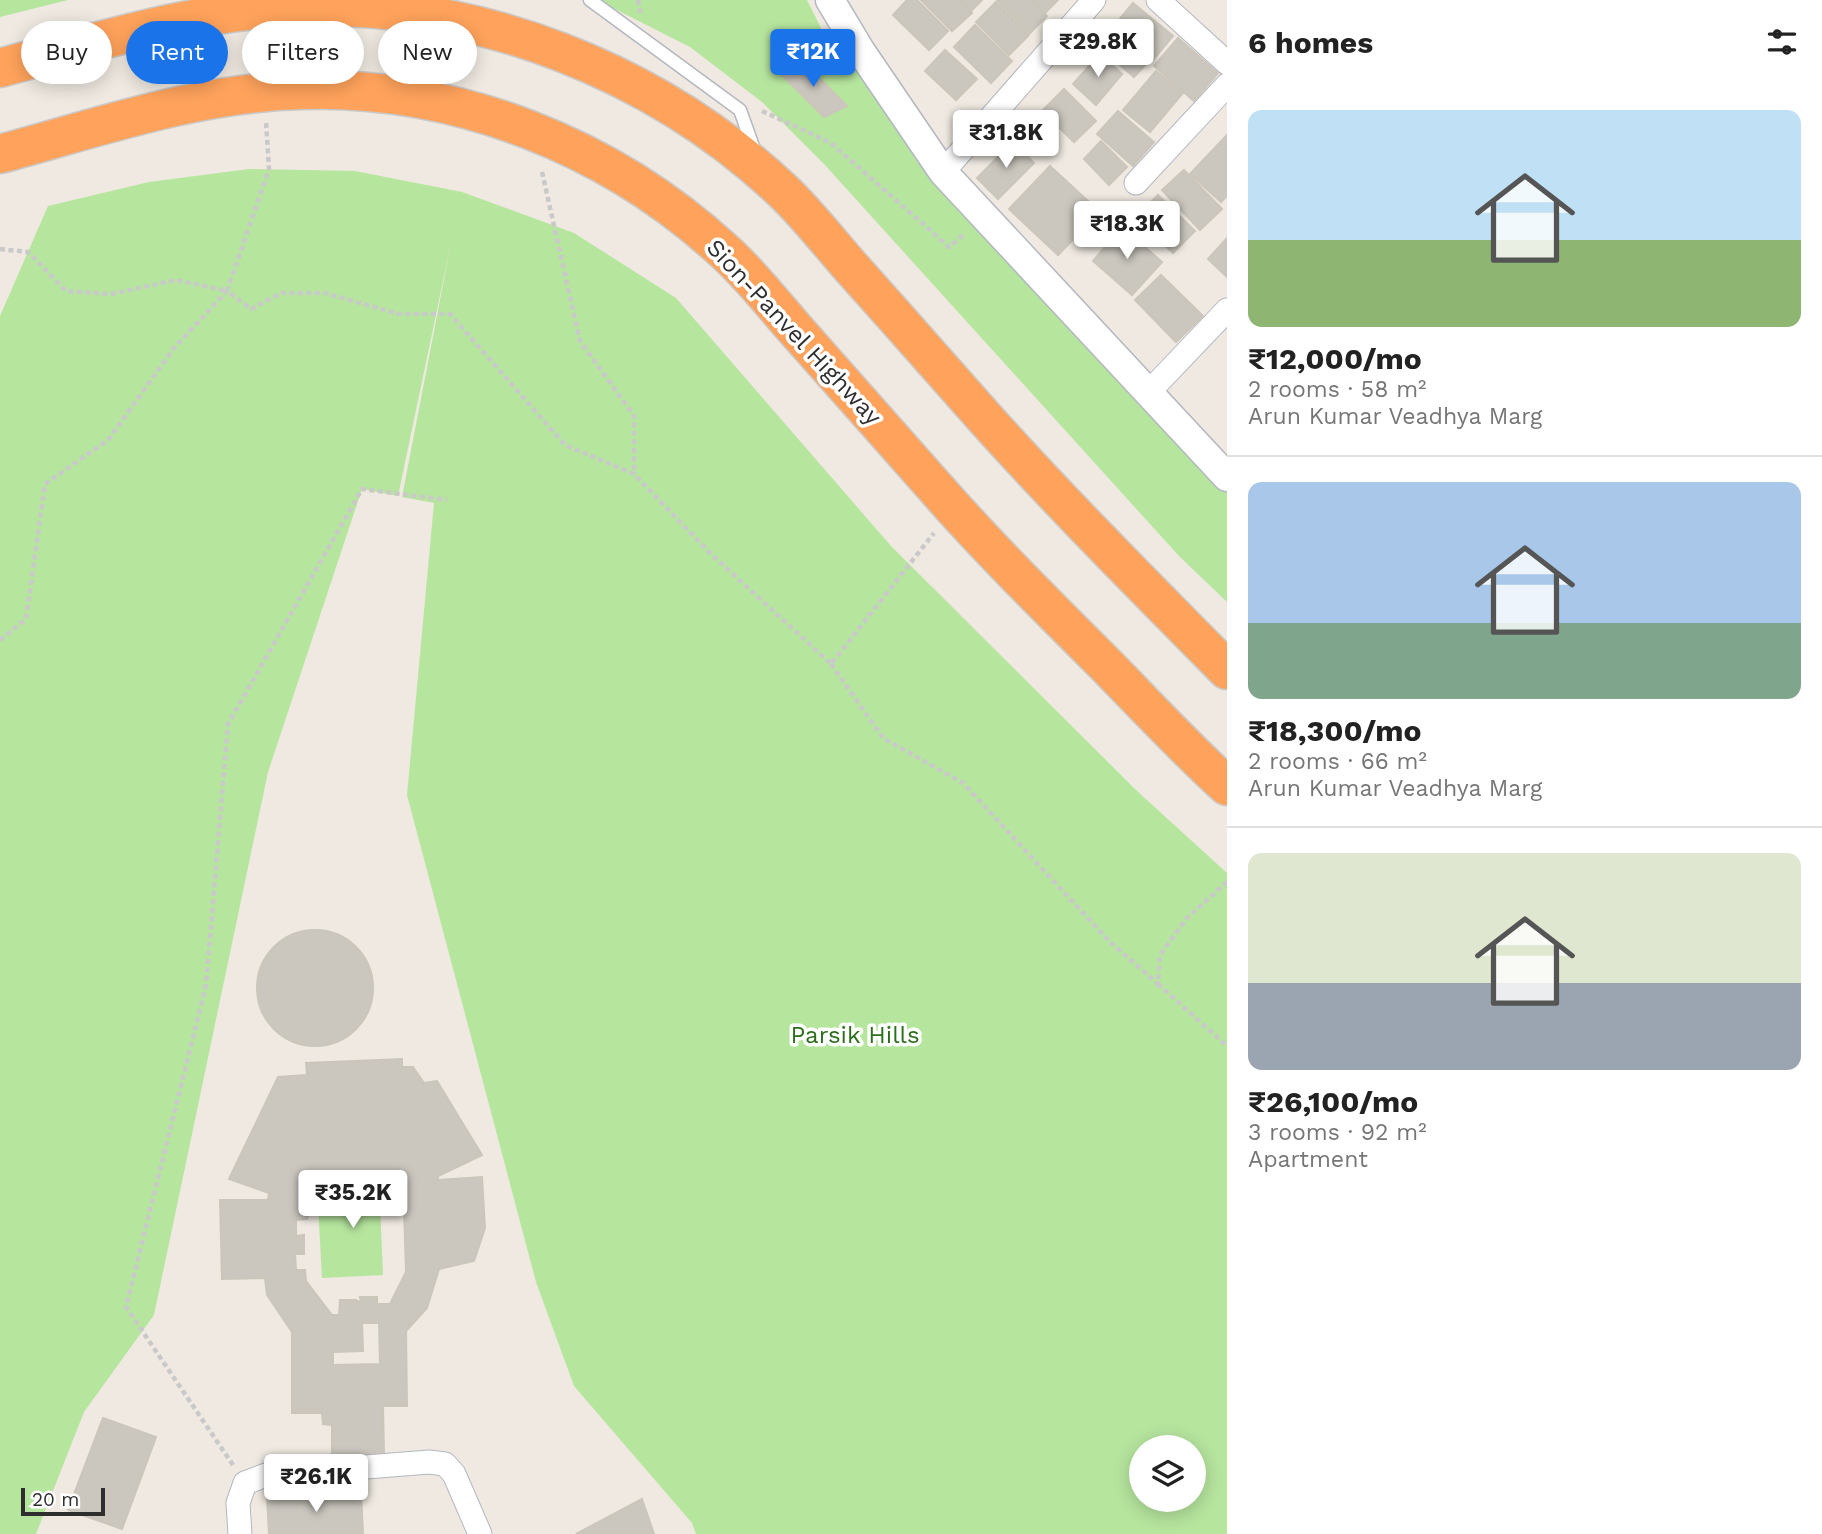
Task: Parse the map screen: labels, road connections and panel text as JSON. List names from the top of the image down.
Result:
{
  "streets": {
    "highway": ["Sion-Panvel Highway"]
  },
  "parks": ["Parsik Hills"],
  "scale_bar": "20 m",
  "page": {
    "heading": "6 homes",
    "price": [
      "₹29.8K",
      "₹12K",
      "₹31.8K",
      "₹18.3K",
      "₹35.2K",
      "₹26.1K"
    ],
    "chip": [
      "Buy",
      "Rent",
      "Filters",
      "New"
    ],
    "list": [
      {
        "name": "₹12,000/mo",
        "note": "2 rooms · 58 m² · Arun Kumar Veadhya Marg"
      },
      {
        "name": "₹18,300/mo",
        "note": "2 rooms · 66 m² · Arun Kumar Veadhya Marg"
      },
      {
        "name": "₹26,100/mo",
        "note": "3 rooms · 92 m² · Apartment"
      }
    ],
    "scale": "20 m"
  }
}
